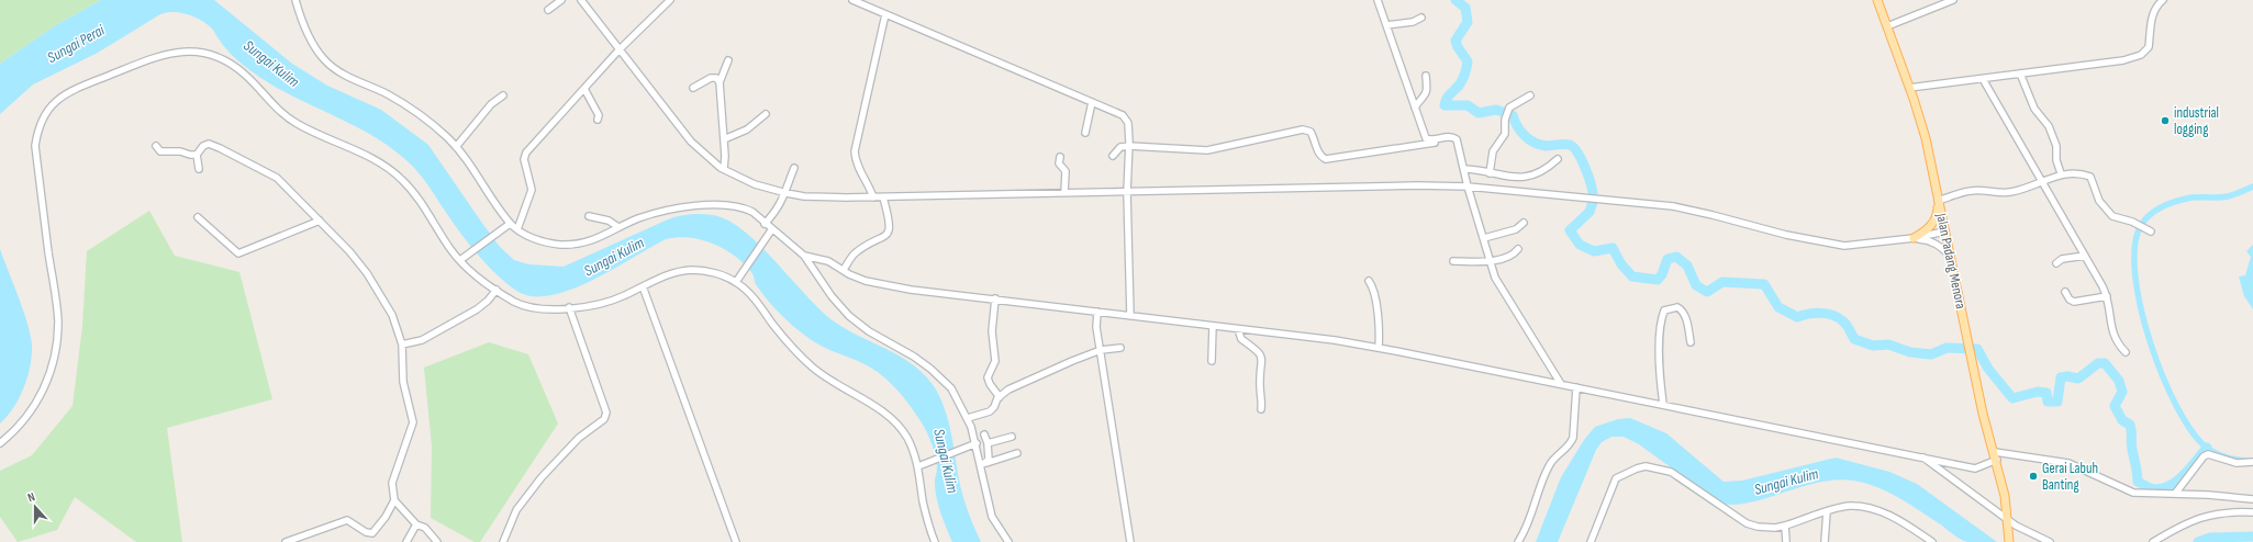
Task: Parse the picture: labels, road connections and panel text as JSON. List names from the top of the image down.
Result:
{
  "streets": {
    "main road": ["Jalan Padang Menora"]
  },
  "water": ["Sungai Perai", "Sungai Kulim"],
  "places": ["industrial logging", "Gerai Labuh Banting"],
  "north": "top"
}
